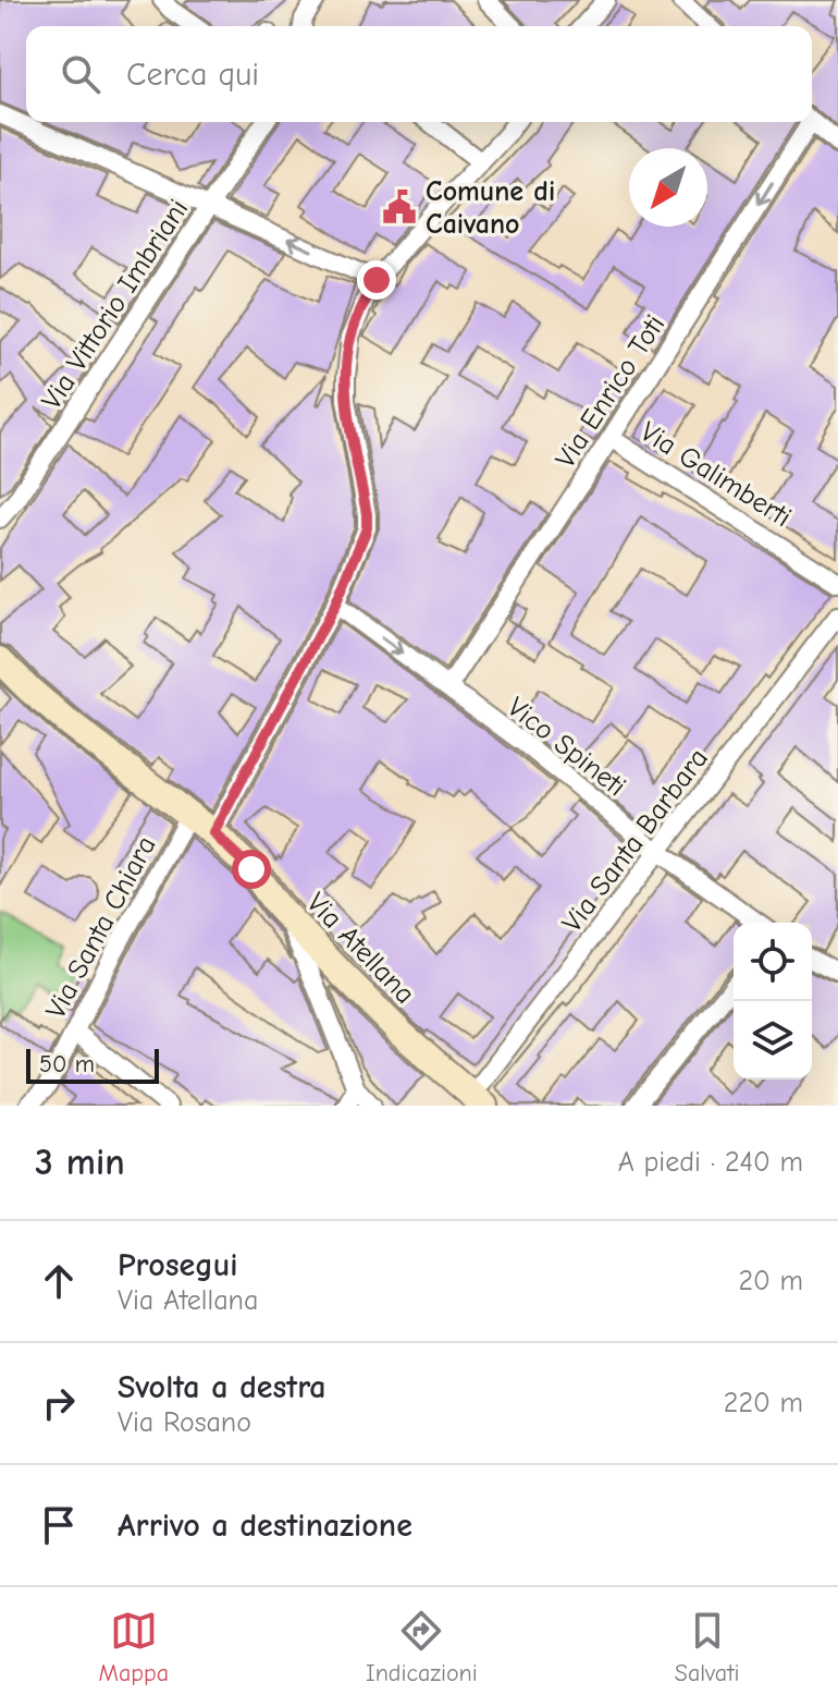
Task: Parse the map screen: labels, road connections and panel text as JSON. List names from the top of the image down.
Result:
{
  "streets": {
    "main road": ["Via Atellana"],
    "street": [
      "Via Vittorio Imbriani",
      "Via Enrico Toti",
      "Via Galimberti",
      "Vico Spineti",
      "Via Santa Barbara",
      "Via Santa Chiara"
    ]
  },
  "crossings": [
    ["Via Enrico Toti", "Via Galimberti"],
    ["Via Enrico Toti", "Vico Spineti"],
    ["Vico Spineti", "Via Santa Barbara"],
    ["Via Santa Barbara", "Via Atellana"],
    ["Via Santa Chiara", "Via Atellana"]
  ],
  "one_way": ["Via Enrico Toti"],
  "places": {
    "public building": ["Comune di Caivano"]
  },
  "scale_bar": "50 m",
  "north": "bottom left",
  "page": {
    "search": "Cerca qui",
    "scale": "50 m",
    "heading": ["3 min", "A piedi · 240 m"],
    "list": [
      ["Prosegui", "Via Atellana", "20 m"],
      ["Svolta a destra", "Via Rosano", "220 m"],
      "Arrivo a destinazione"
    ],
    "nav": ["Mappa", "Indicazioni", "Salvati"]
  }
}
